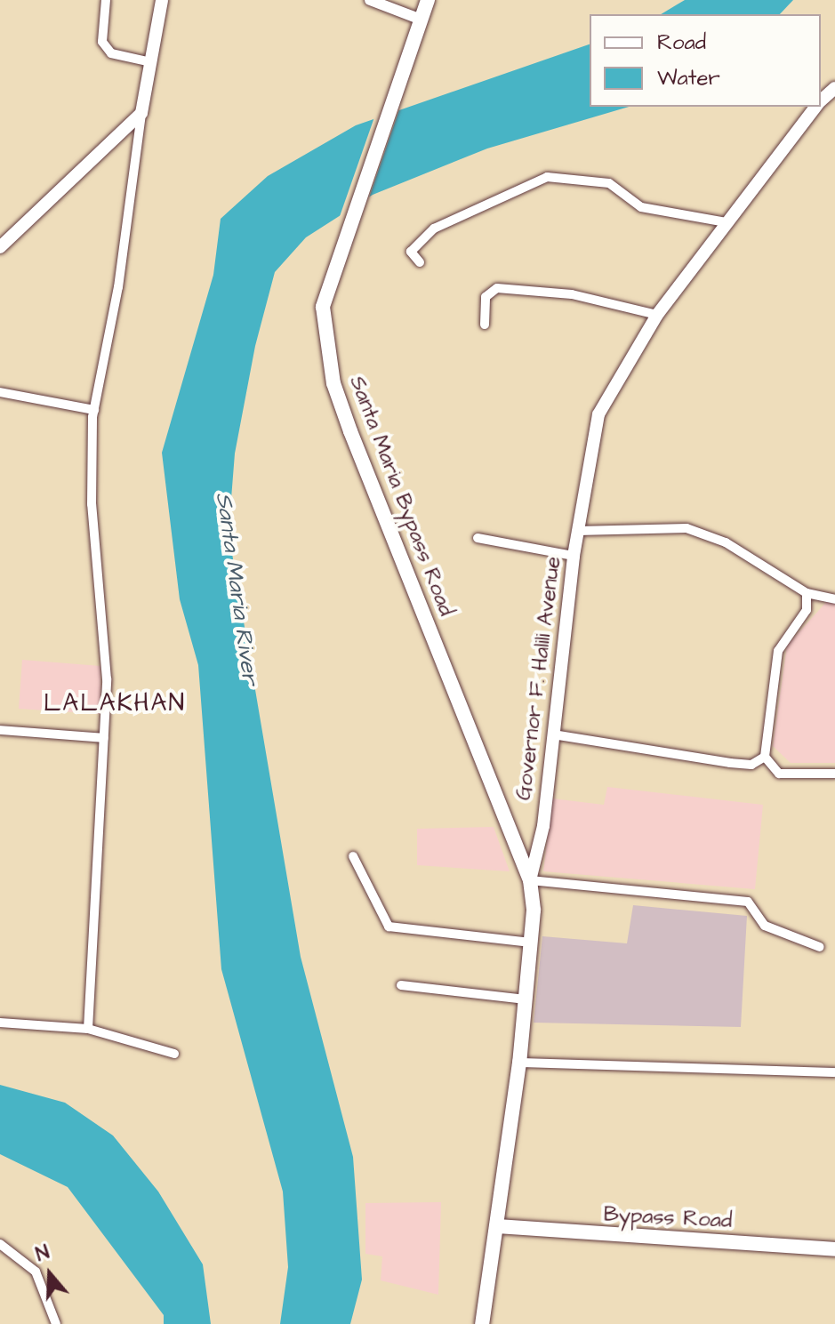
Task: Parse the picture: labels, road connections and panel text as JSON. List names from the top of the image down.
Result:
{
  "streets": {
    "main road": ["Santa Maria Bypass Road", "Governor F. Halili Avenue", "Bypass Road"]
  },
  "crossings": [
    ["Santa Maria Bypass Road", "Governor F. Halili Avenue"],
    ["Governor F. Halili Avenue", "Bypass Road"]
  ],
  "districts": ["LALAKHAN"],
  "water": ["Santa Maria River"],
  "legend": ["Road", "Water"],
  "north": "top"
}
